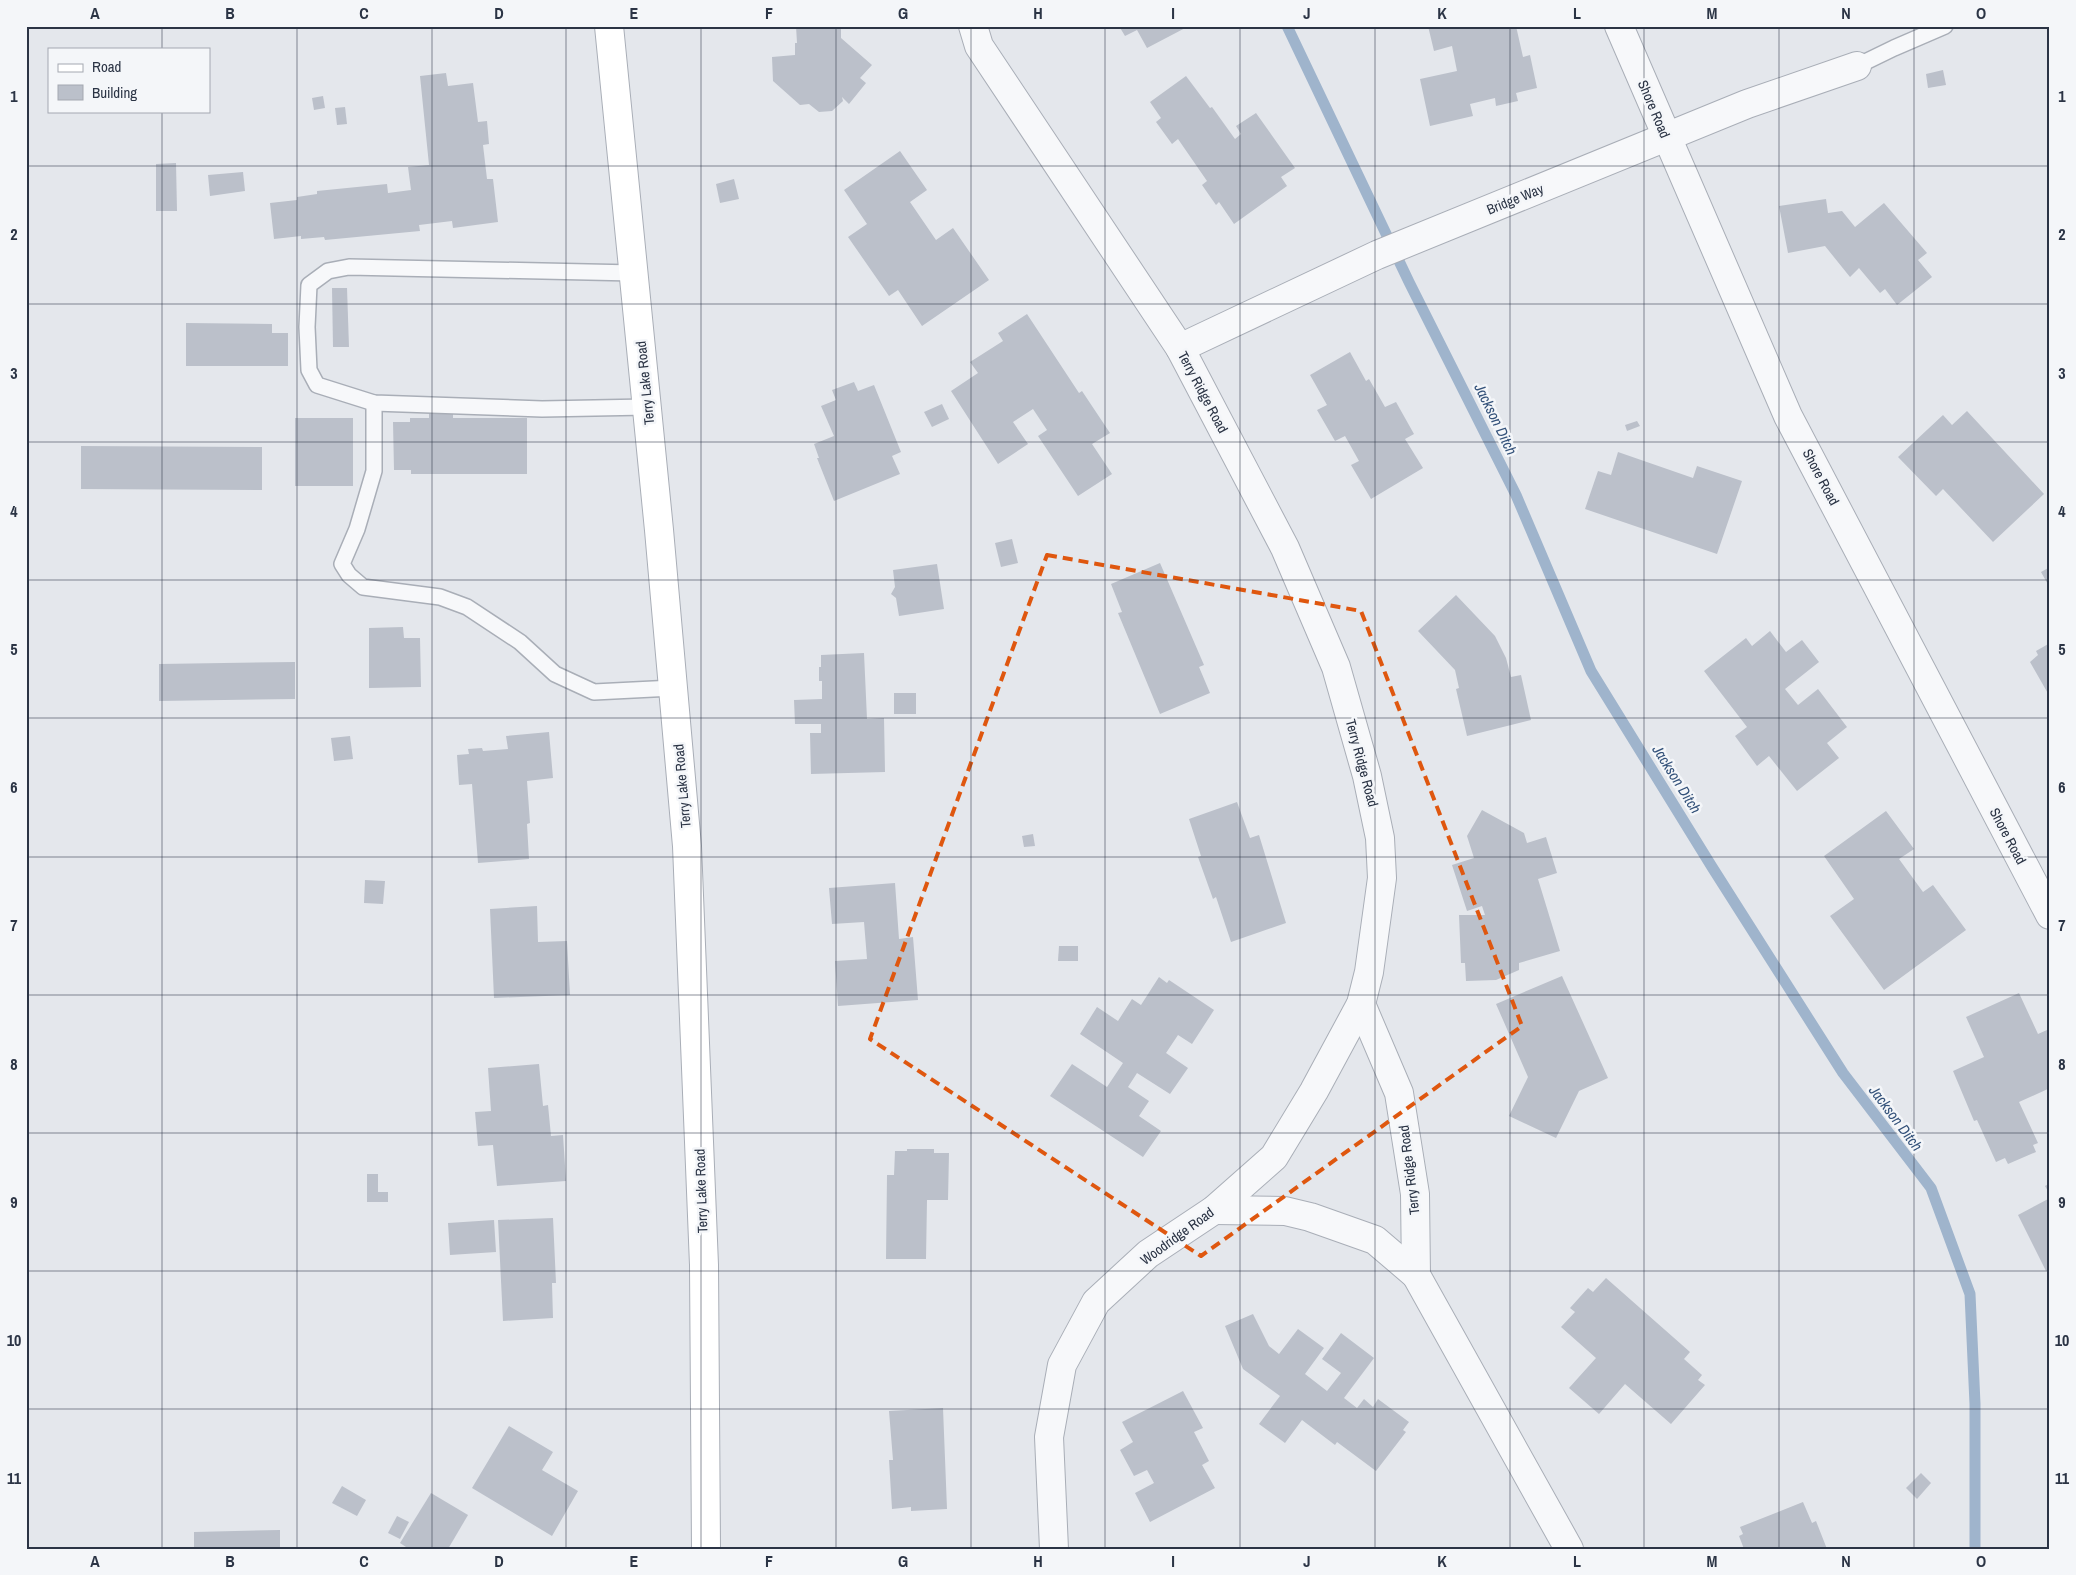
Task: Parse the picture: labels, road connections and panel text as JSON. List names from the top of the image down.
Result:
{
  "streets": {
    "main road": ["Terry Lake Road"],
    "street": [
      "Shore Road",
      "Bridge Way",
      "Terry Ridge Road",
      "Woodridge Road"
    ]
  },
  "crossings": [
    ["Shore Road", "Bridge Way"],
    ["Bridge Way", "Terry Ridge Road"],
    ["Terry Ridge Road", "Woodridge Road"]
  ],
  "water": ["Jackson Ditch"],
  "legend": ["Road", "Building"],
  "grid": {
    "columns": [
      "A",
      "B",
      "C",
      "D",
      "E",
      "F",
      "G",
      "H",
      "I",
      "J",
      "K",
      "L",
      "M",
      "N",
      "O"
    ],
    "rows": [
      "1",
      "2",
      "3",
      "4",
      "5",
      "6",
      "7",
      "8",
      "9",
      "10",
      "11"
    ]
  }
}
